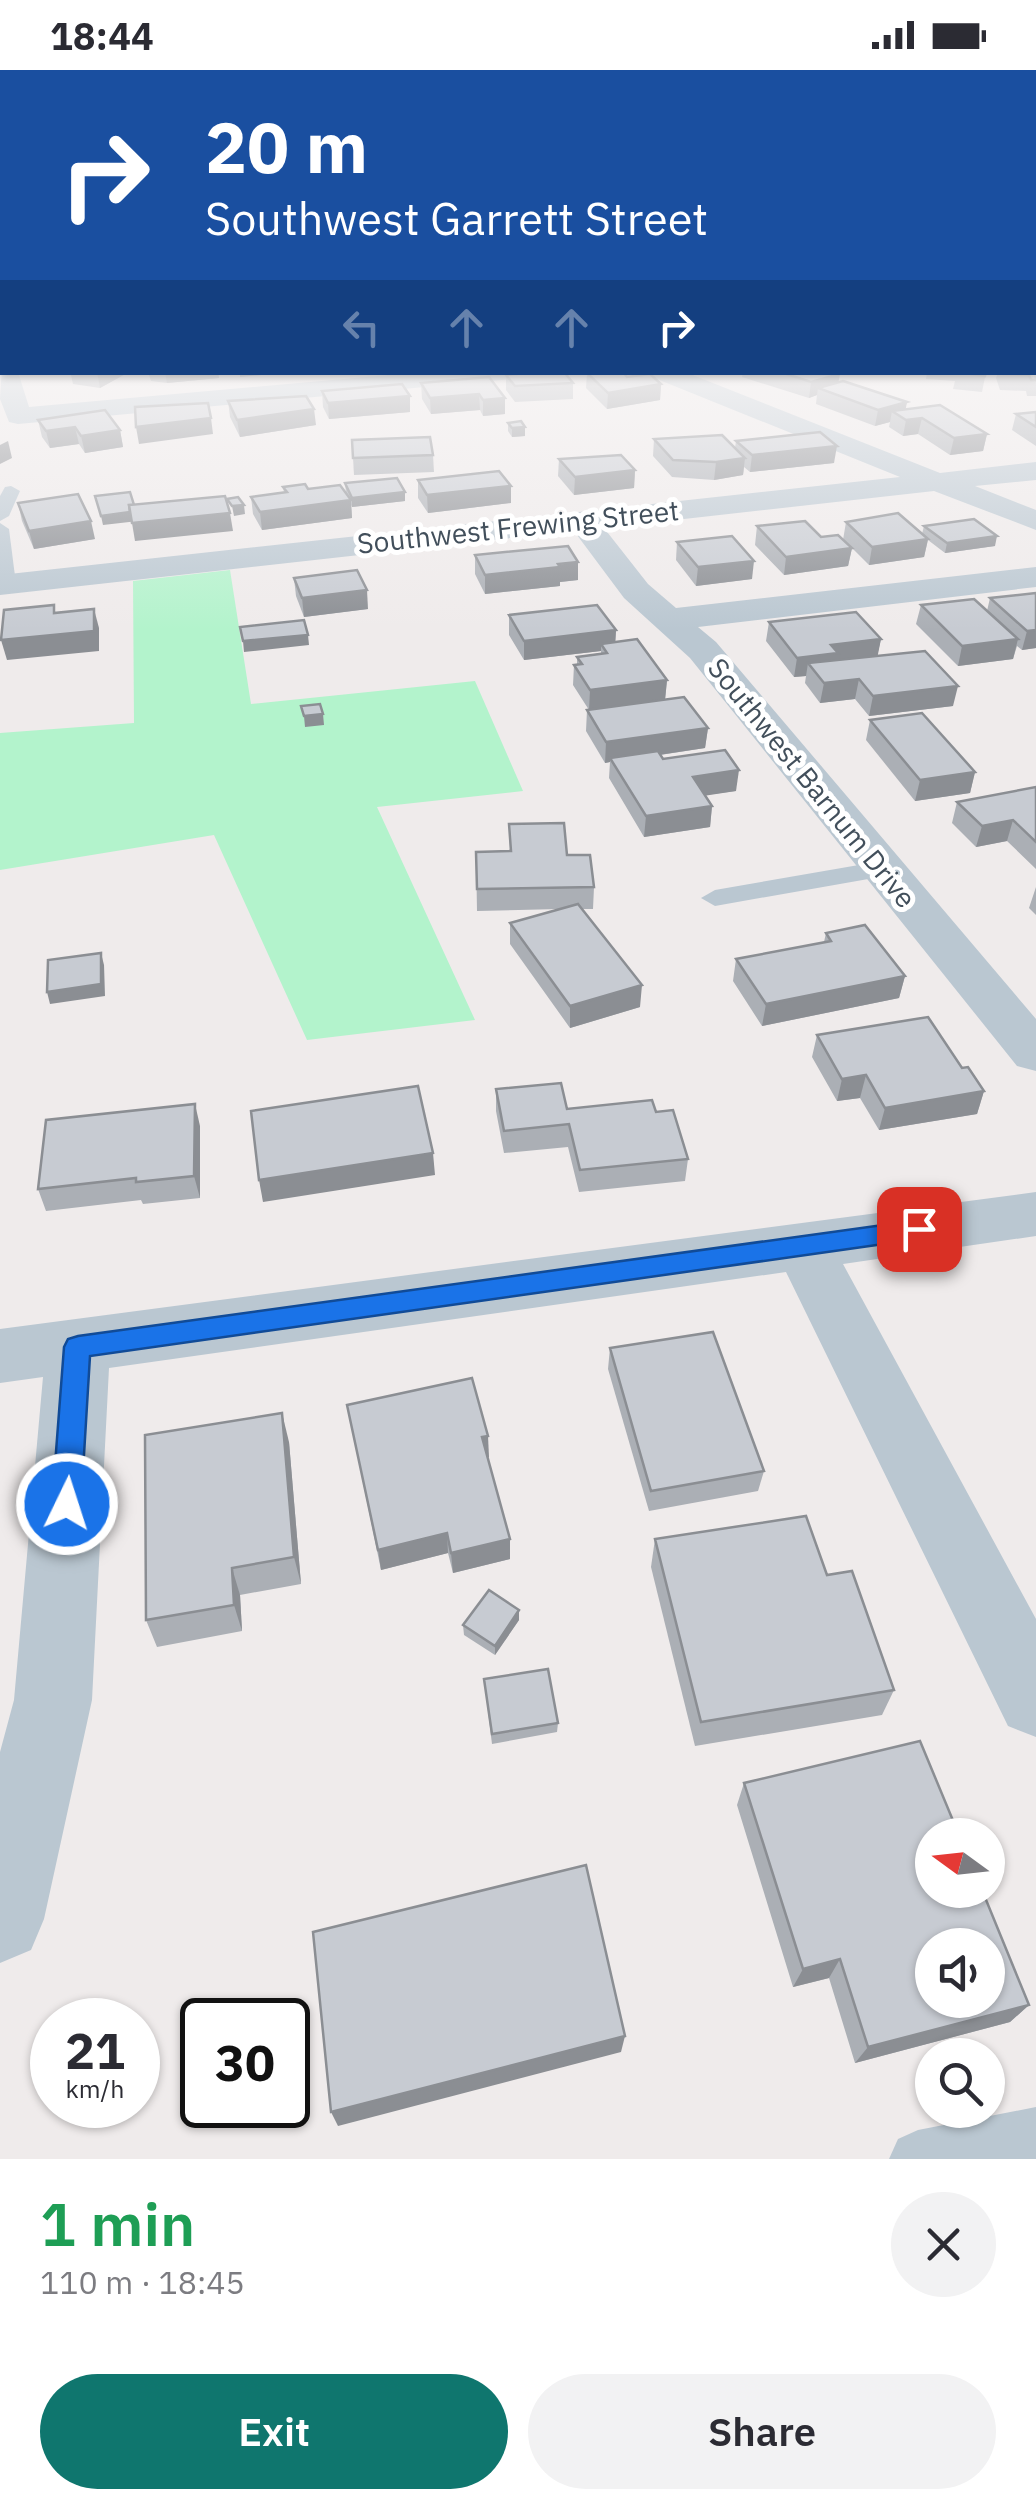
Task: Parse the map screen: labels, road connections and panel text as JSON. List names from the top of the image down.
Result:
{
  "streets": {
    "street": ["Southwest Frewing Street", "Southwest Barnum Drive"]
  },
  "crossings": [
    ["Southwest Frewing Street", "Southwest Barnum Drive"]
  ],
  "north": "left",
  "page": {
    "status": "18:44",
    "turn": ["20 m", "Southwest Garrett Street"],
    "speed": "21 km/h",
    "limit": "30",
    "heading": ["1 min", "110 m · 18:45"],
    "buttons": ["Exit", "Share"]
  }
}
